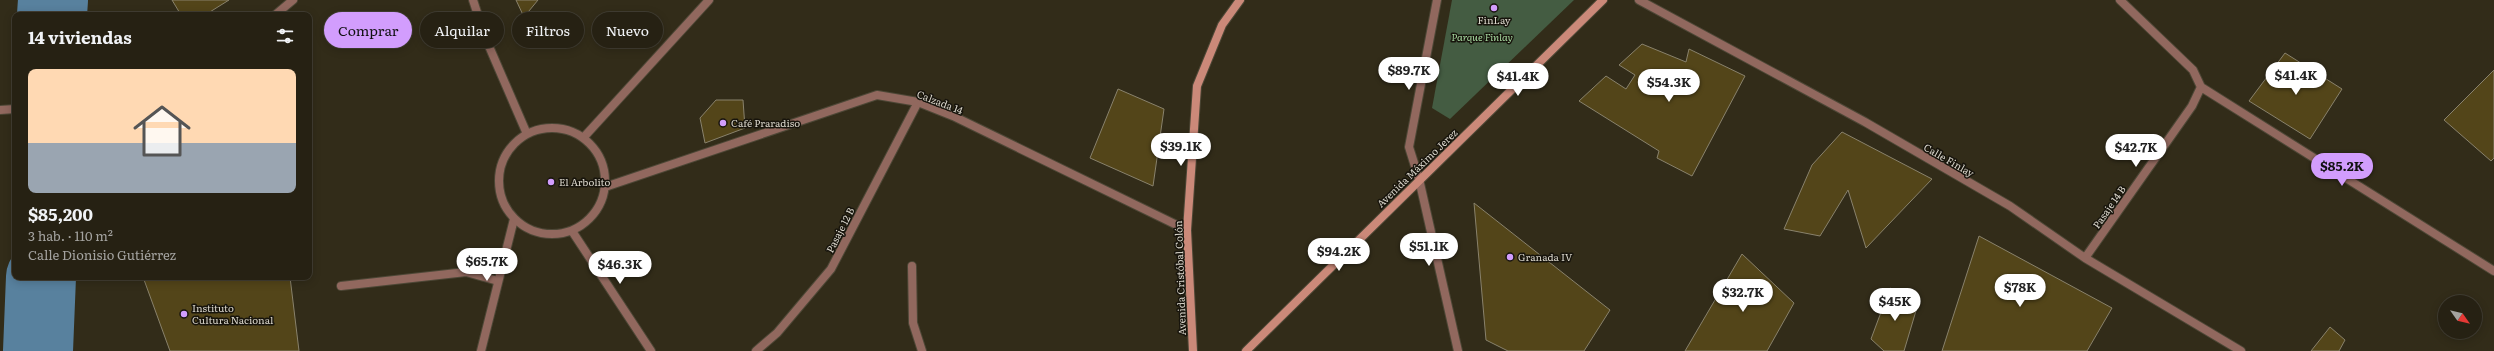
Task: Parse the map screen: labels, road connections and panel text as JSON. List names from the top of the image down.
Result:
{
  "streets": {
    "main road": ["Avenida Máximo Jerez", "Avenida Cristóbal Colón"],
    "street": [
      "Calzada 14",
      "Calle Finlay",
      "Pasaje 14 B",
      "Pasaje 12 B"
    ]
  },
  "crossings": [
    ["Calzada 14", "Pasaje 12 B"],
    ["Calzada 14", "Avenida Cristóbal Colón"],
    ["Calle Finlay", "Pasaje 14 B"]
  ],
  "parks": ["Parque Finlay"],
  "places": [
    "FinLay",
    "Café Praradiso",
    "El Arbolito",
    "Granada IV",
    "Instituto Cultura Nacional"
  ],
  "north": "bottom right",
  "page": {
    "chip": [
      "Comprar",
      "Alquilar",
      "Filtros",
      "Nuevo"
    ],
    "heading": "14 viviendas",
    "price": [
      "$89.7K",
      "$41.4K",
      "$41.4K",
      "$54.3K",
      "$39.1K",
      "$42.7K",
      "$85.2K",
      "$51.1K",
      "$94.2K",
      "$65.7K",
      "$46.3K",
      "$78K",
      "$32.7K",
      "$45K"
    ],
    "list": [
      {
        "name": "$85,200",
        "note": "3 hab. · 110 m² · Calle Dionisio Gutiérrez"
      }
    ]
  }
}
